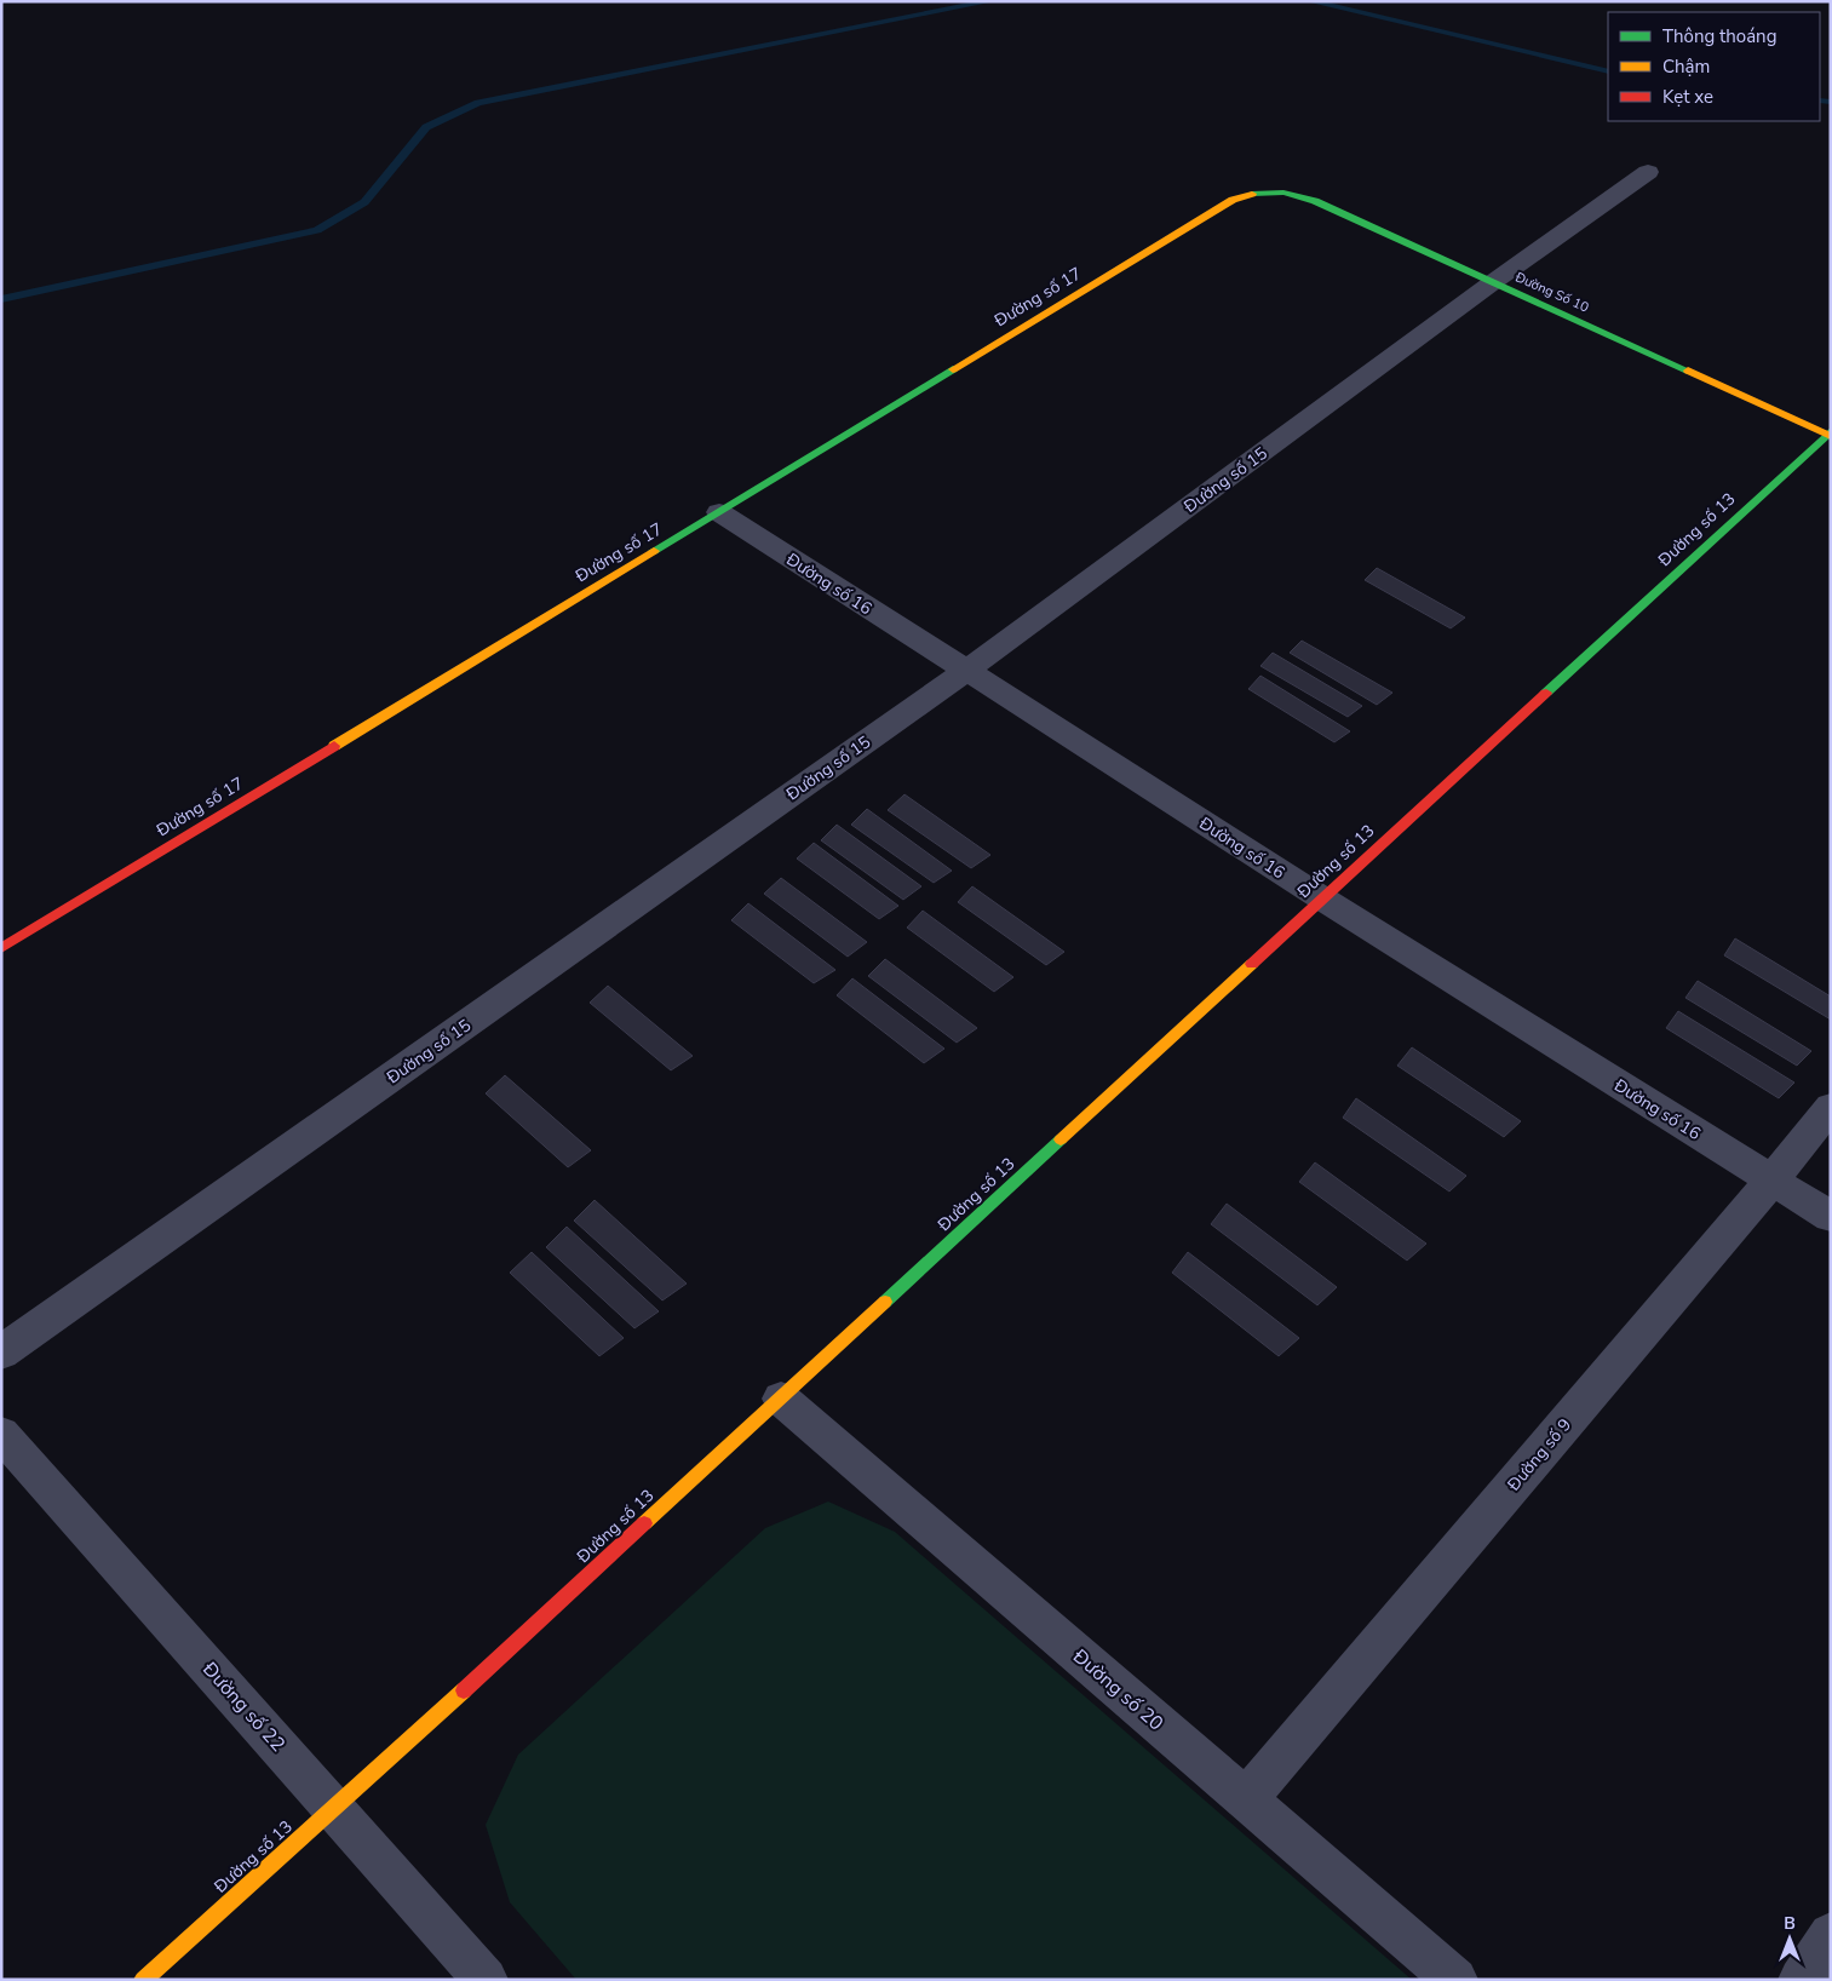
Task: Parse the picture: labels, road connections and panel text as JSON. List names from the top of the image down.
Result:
{
  "streets": {
    "street": [
      "Đường Số 10",
      "Đường số 17",
      "Đường số 15",
      "Đường số 13",
      "Đường số 16",
      "Đường số 9",
      "Đường số 20",
      "Đường số 22"
    ]
  },
  "crossings": [
    ["Đường Số 10", "Đường số 17"],
    ["Đường Số 10", "Đường số 15"],
    ["Đường Số 10", "Đường số 13"],
    ["Đường số 17", "Đường số 16"],
    ["Đường số 15", "Đường số 16"],
    ["Đường số 13", "Đường số 16"],
    ["Đường số 13", "Đường số 20"],
    ["Đường số 13", "Đường số 22"],
    ["Đường số 16", "Đường số 9"],
    ["Đường số 9", "Đường số 20"]
  ],
  "legend": ["Thông thoáng", "Chậm", "Kẹt xe"],
  "north": "top"
}
